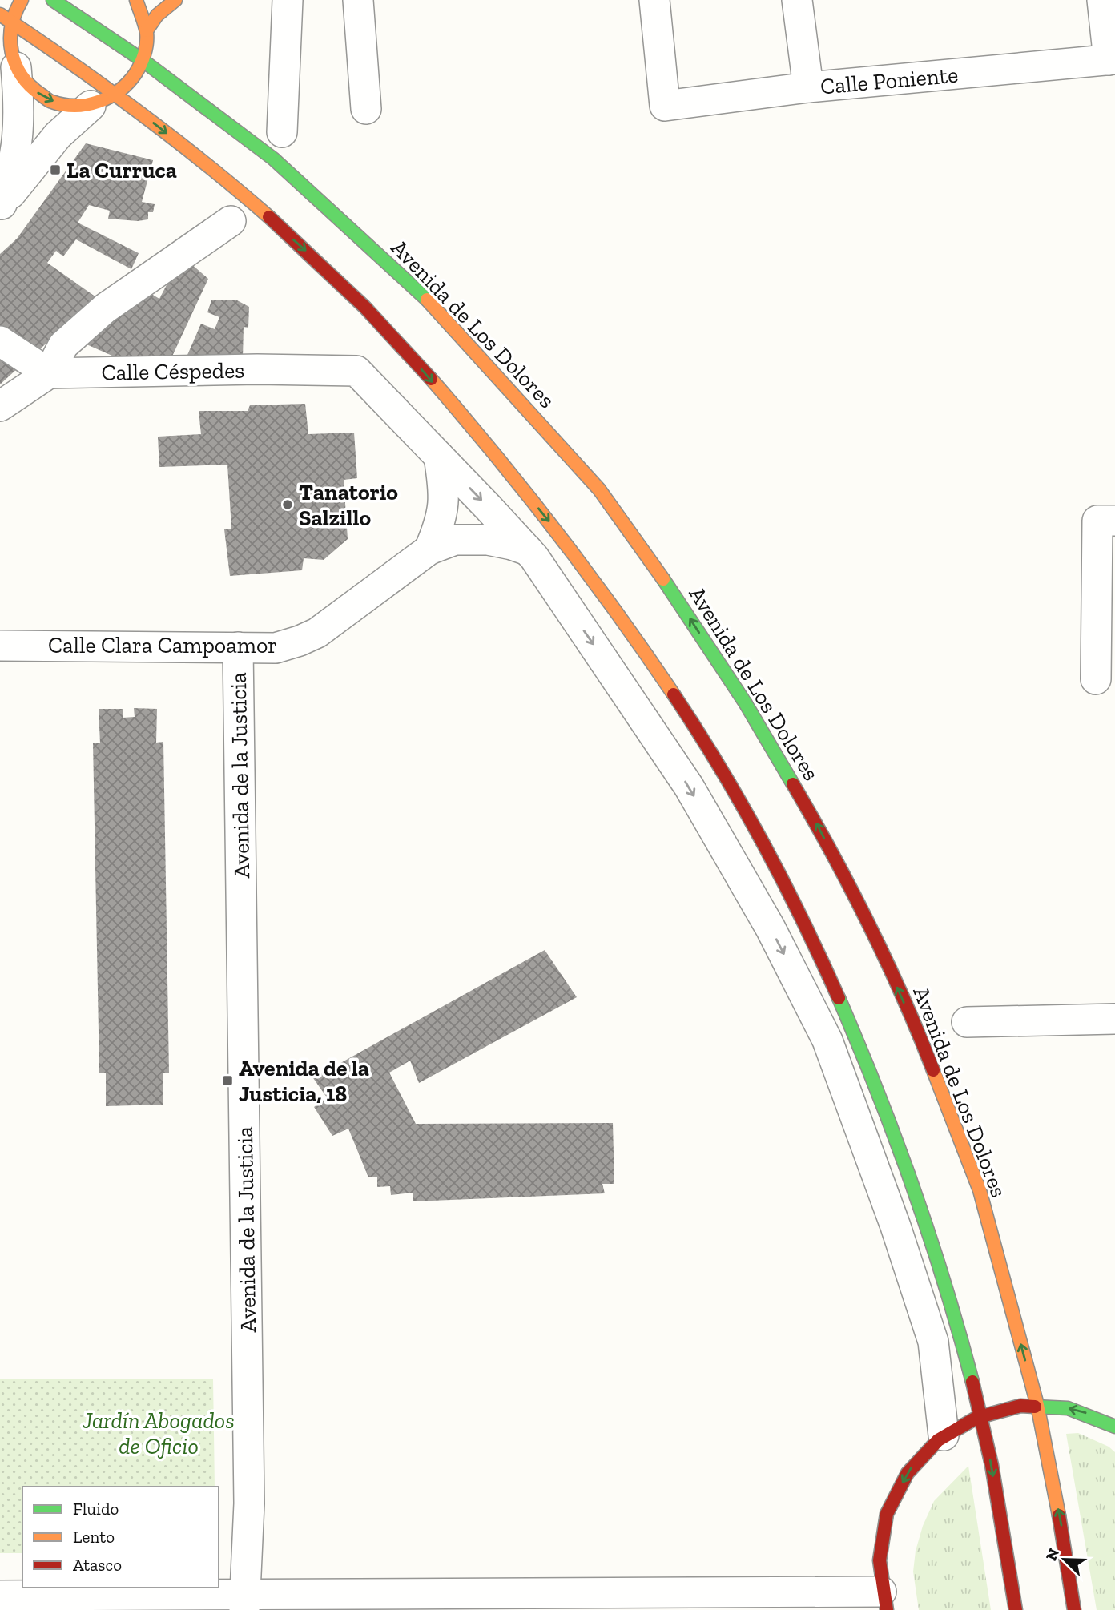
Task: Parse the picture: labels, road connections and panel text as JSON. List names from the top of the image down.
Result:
{
  "streets": {
    "main road": ["Avenida de Los Dolores"],
    "street": [
      "Calle Poniente",
      "Calle Céspedes",
      "Calle Clara Campoamor",
      "Avenida de la Justicia"
    ]
  },
  "crossings": [
    ["Calle Clara Campoamor", "Avenida de la Justicia"]
  ],
  "parks": ["Jardín Abogados de Oficio"],
  "places": {
    "transit": ["La Curruca", "Avenida de la Justicia, 18"],
    "other": ["Tanatorio Salzillo"]
  },
  "legend": ["Fluido", "Lento", "Atasco"],
  "north": "top left"
}
